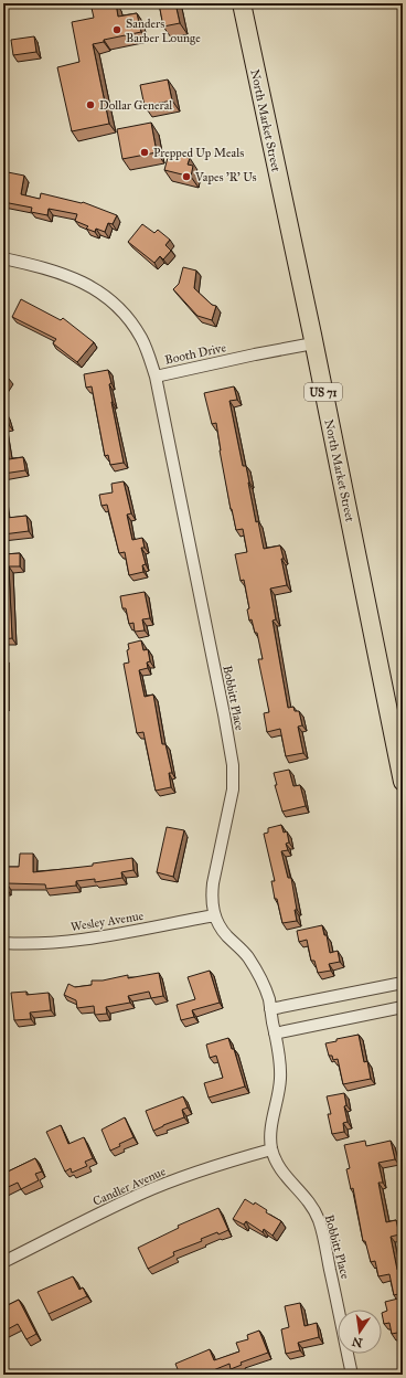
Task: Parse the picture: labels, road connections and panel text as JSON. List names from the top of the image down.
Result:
{
  "streets": {
    "main road": ["North Market Street", "US 71"],
    "street": [
      "Booth Drive",
      "Bobbitt Place",
      "Wesley Avenue",
      "Candler Avenue"
    ]
  },
  "crossings": [
    ["North Market Street", "Booth Drive"],
    ["Booth Drive", "Bobbitt Place"],
    ["Bobbitt Place", "Wesley Avenue"],
    ["Bobbitt Place", "Candler Avenue"]
  ],
  "places": [
    "Sanders Barber Lounge",
    "Dollar General",
    "Prepped Up Meals",
    "Vapes 'R' Us"
  ],
  "north": "bottom"
}
